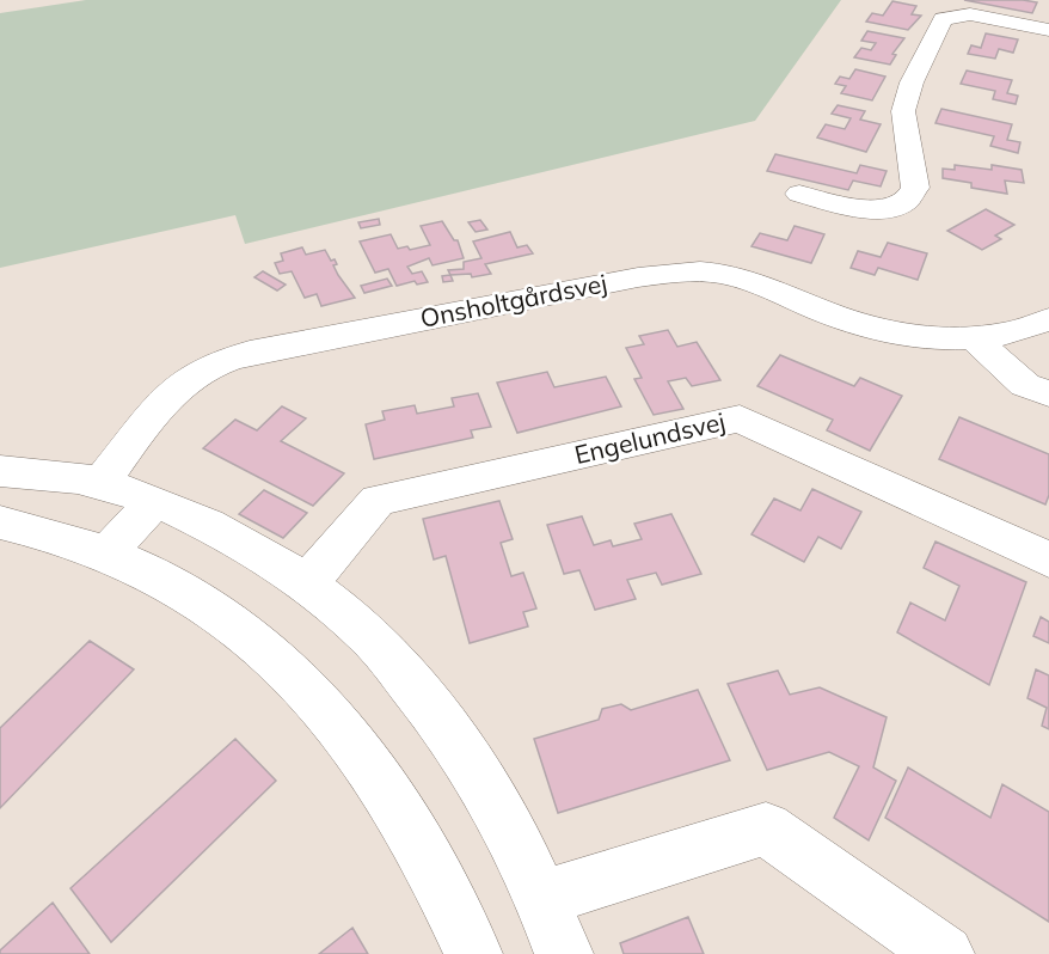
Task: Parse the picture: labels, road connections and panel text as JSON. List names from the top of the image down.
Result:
{
  "streets": {
    "street": ["Onsholtgårdsvej", "Engelundsvej"]
  }
}
